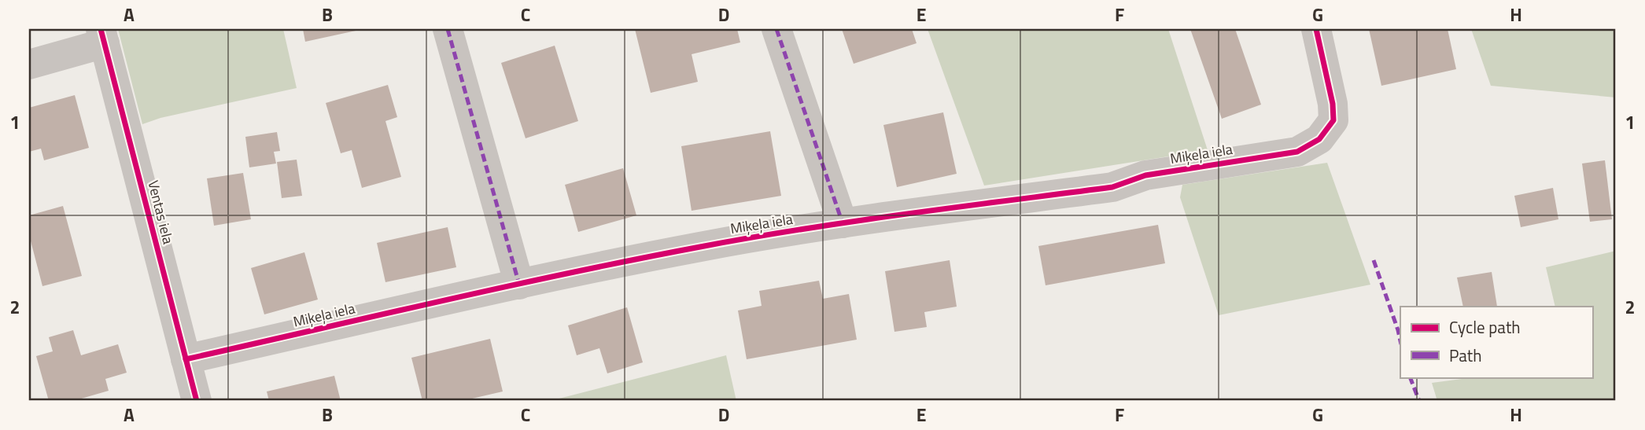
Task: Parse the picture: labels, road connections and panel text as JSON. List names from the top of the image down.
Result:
{
  "streets": {
    "street": ["Miķeļa iela", "Ventas iela"]
  },
  "crossings": [
    ["Miķeļa iela", "Ventas iela"]
  ],
  "legend": ["Cycle path", "Path"],
  "grid": {
    "columns": [
      "A",
      "B",
      "C",
      "D",
      "E",
      "F",
      "G",
      "H"
    ],
    "rows": ["1", "2"]
  }
}
